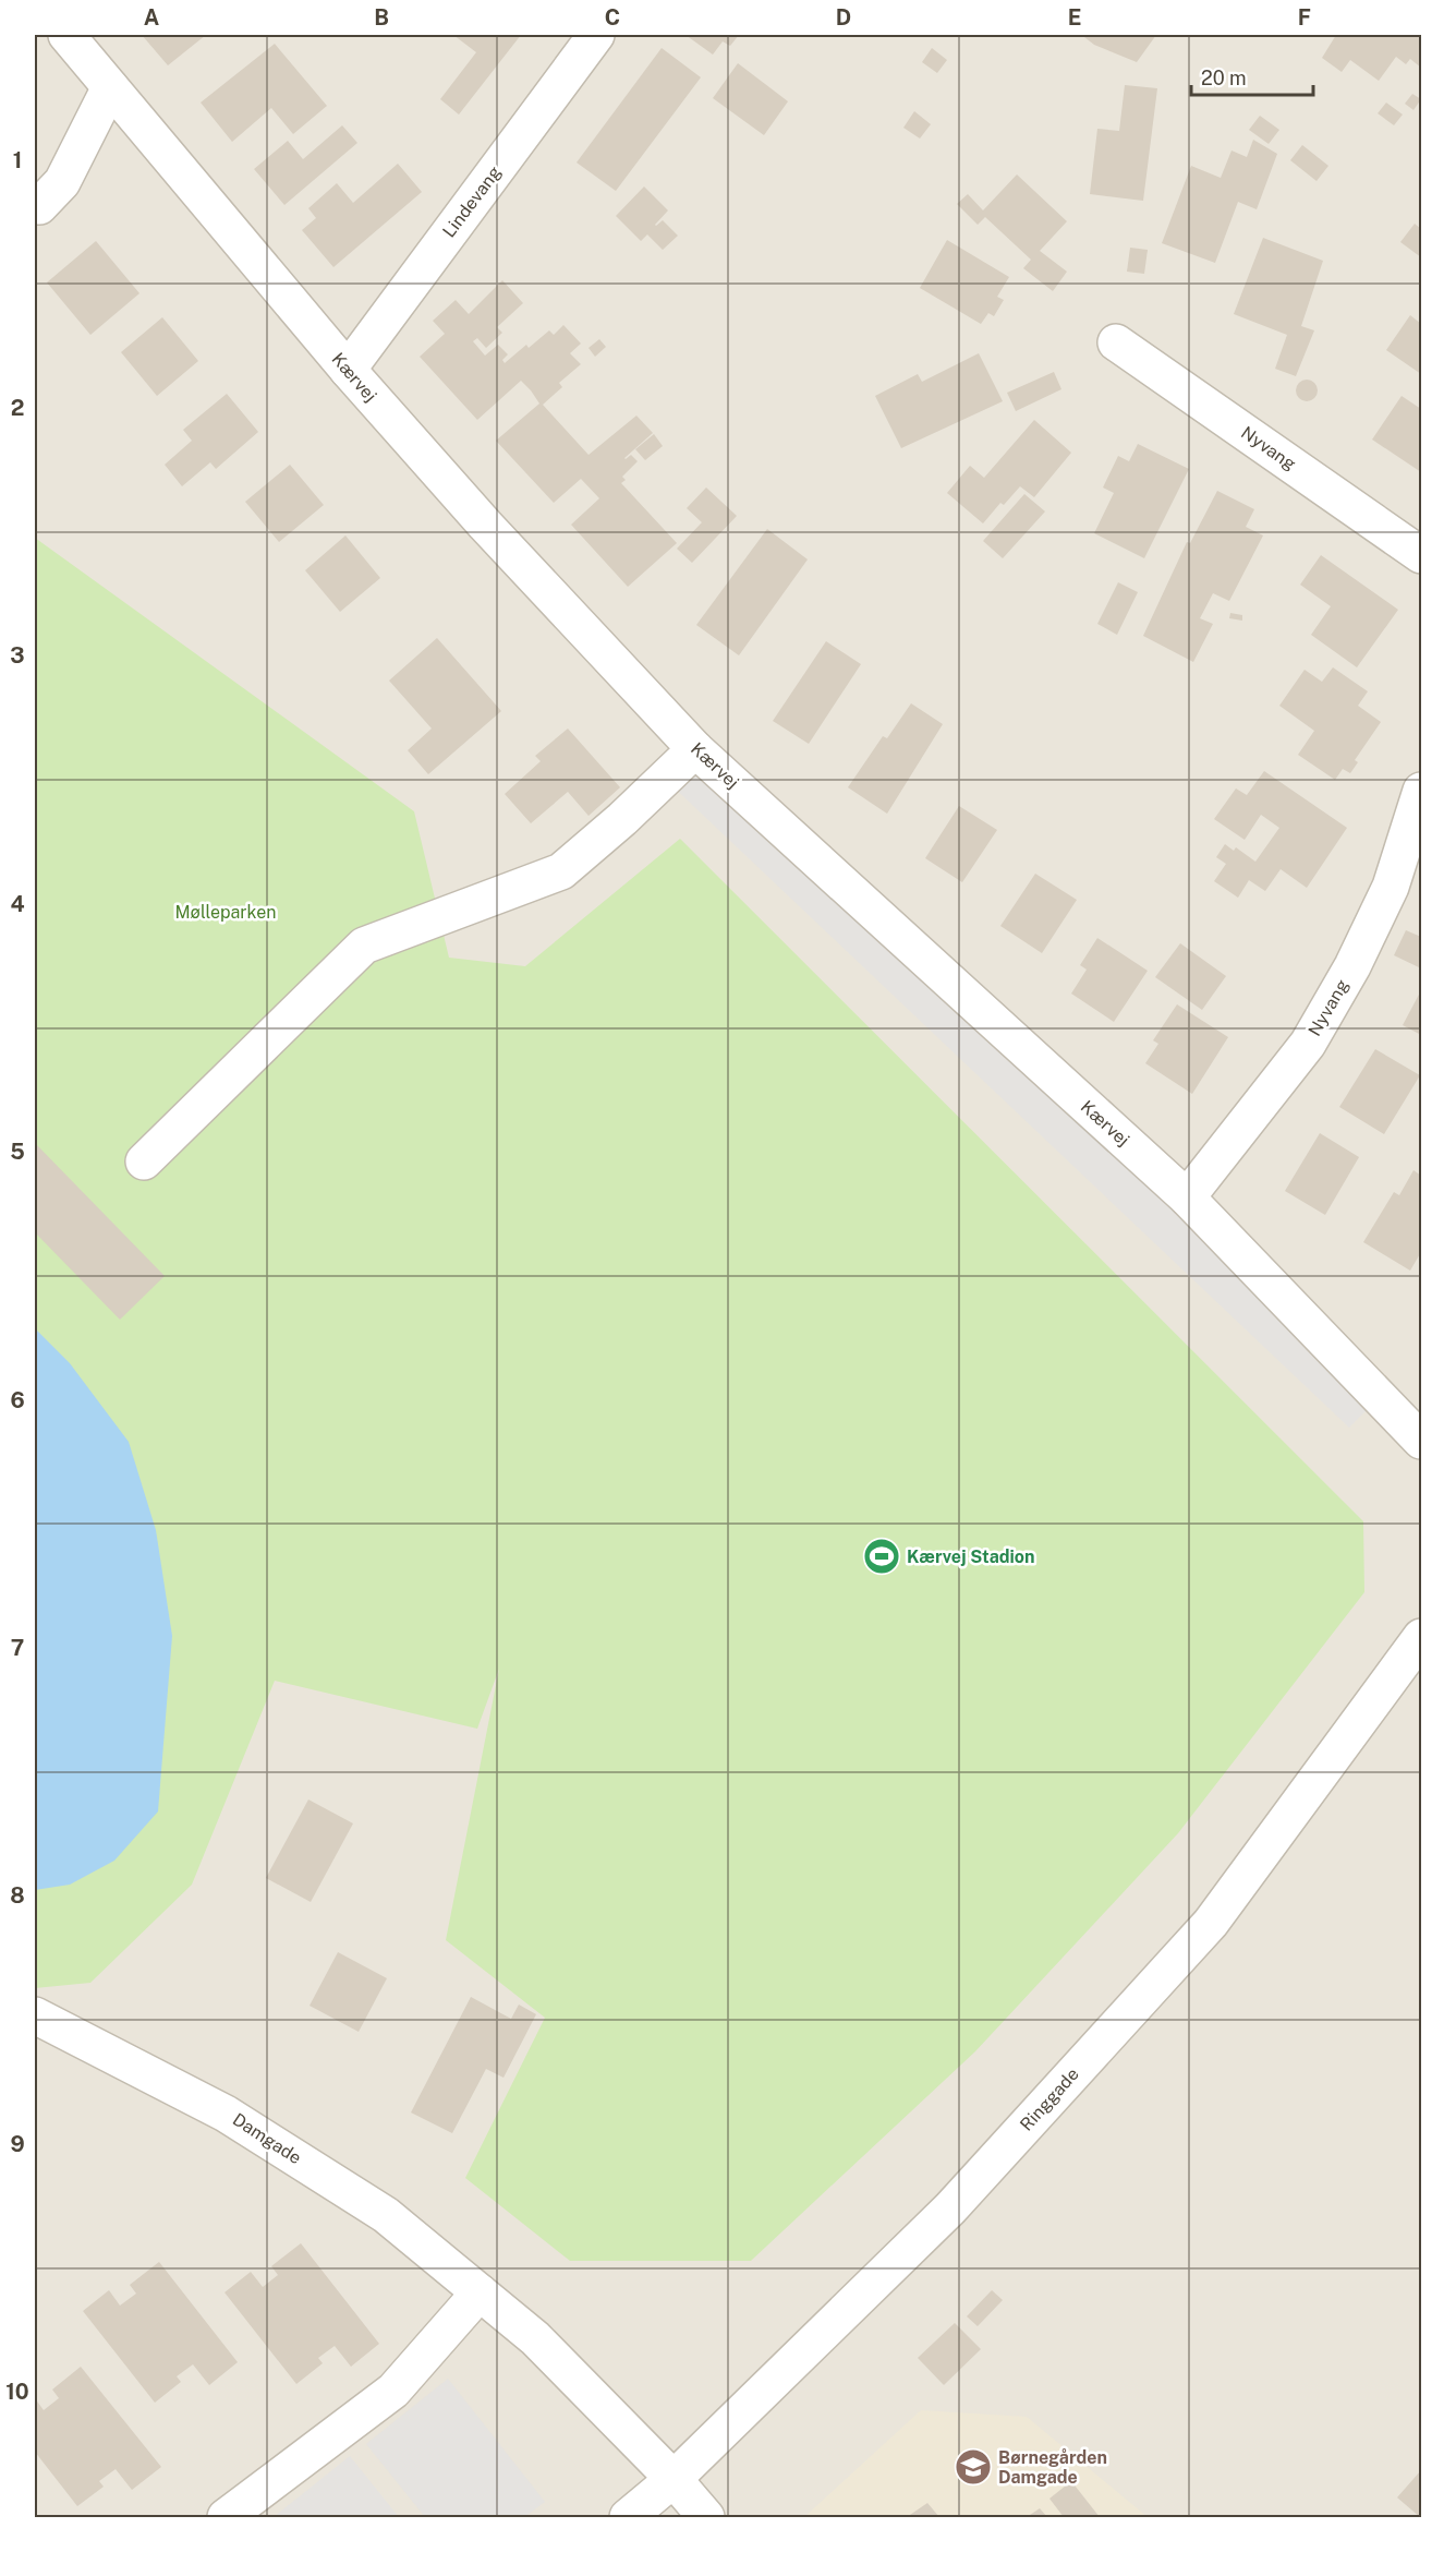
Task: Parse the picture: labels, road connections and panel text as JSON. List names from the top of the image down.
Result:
{
  "streets": {
    "street": [
      "Lindevang",
      "Kærvej",
      "Nyvang",
      "Ringgade",
      "Damgade"
    ]
  },
  "crossings": [
    ["Lindevang", "Kærvej"],
    ["Kærvej", "Nyvang"],
    ["Ringgade", "Damgade"]
  ],
  "parks": ["Mølleparken"],
  "places": {
    "sports": ["Kærvej Stadion"],
    "school or university": ["Børnegården Damgade"]
  },
  "scale_bar": "20 m",
  "grid": {
    "columns": [
      "A",
      "B",
      "C",
      "D",
      "E",
      "F"
    ],
    "rows": [
      "1",
      "2",
      "3",
      "4",
      "5",
      "6",
      "7",
      "8",
      "9",
      "10"
    ]
  }
}
